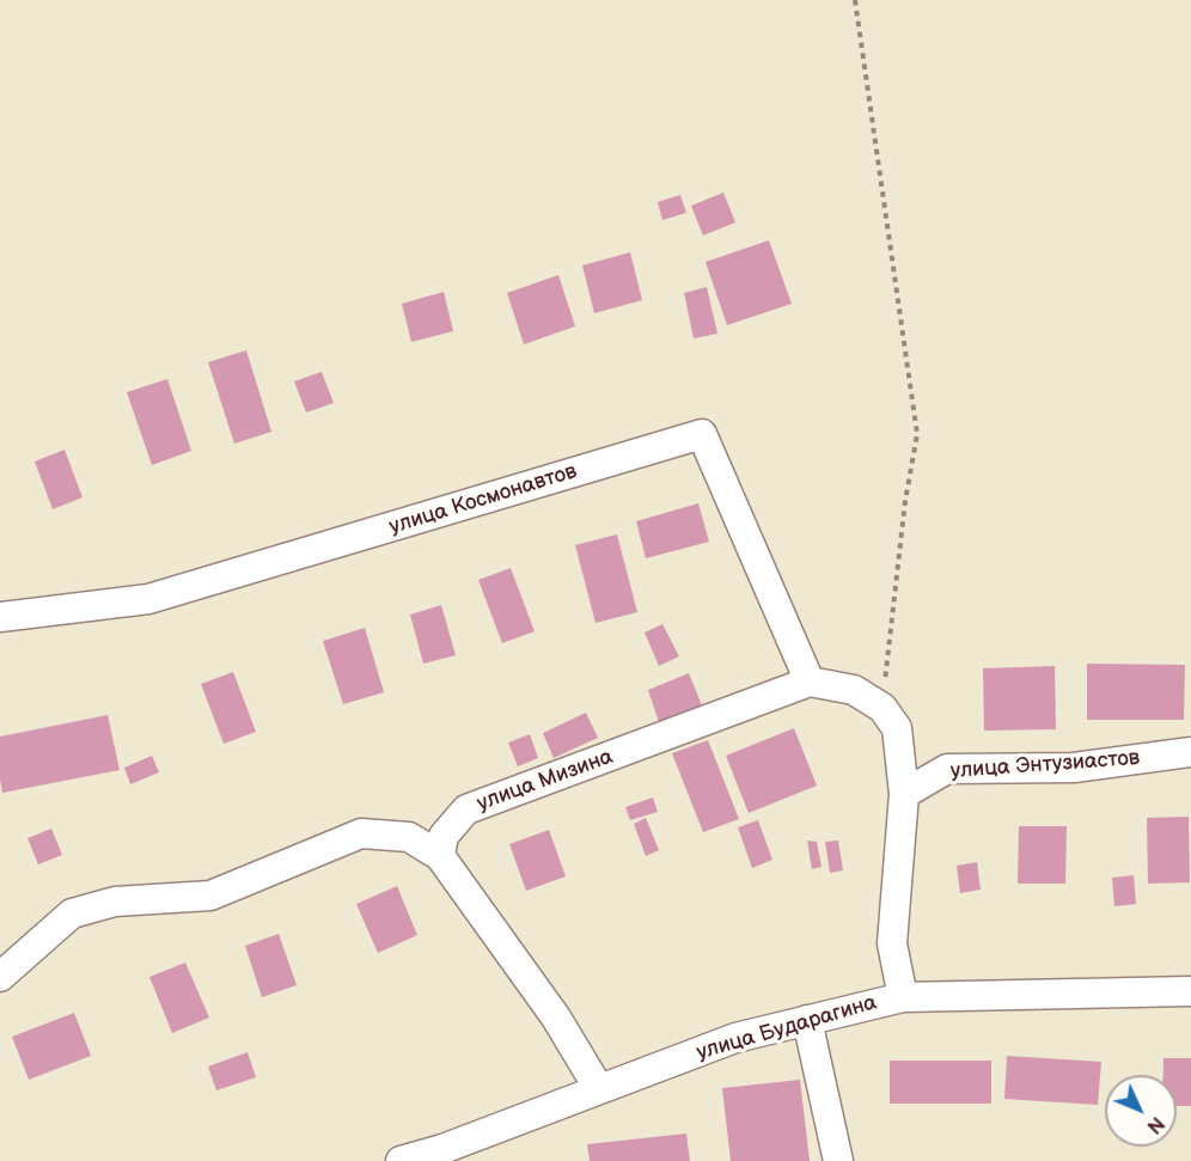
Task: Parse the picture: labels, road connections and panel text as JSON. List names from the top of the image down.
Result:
{
  "streets": {
    "street": [
      "улица Космонавтов",
      "улица Энтузиастов",
      "улица Мизина",
      "улица Бударагина"
    ]
  },
  "crossings": [
    ["улица Космонавтов", "улица Мизина"]
  ],
  "north": "bottom right"
}
